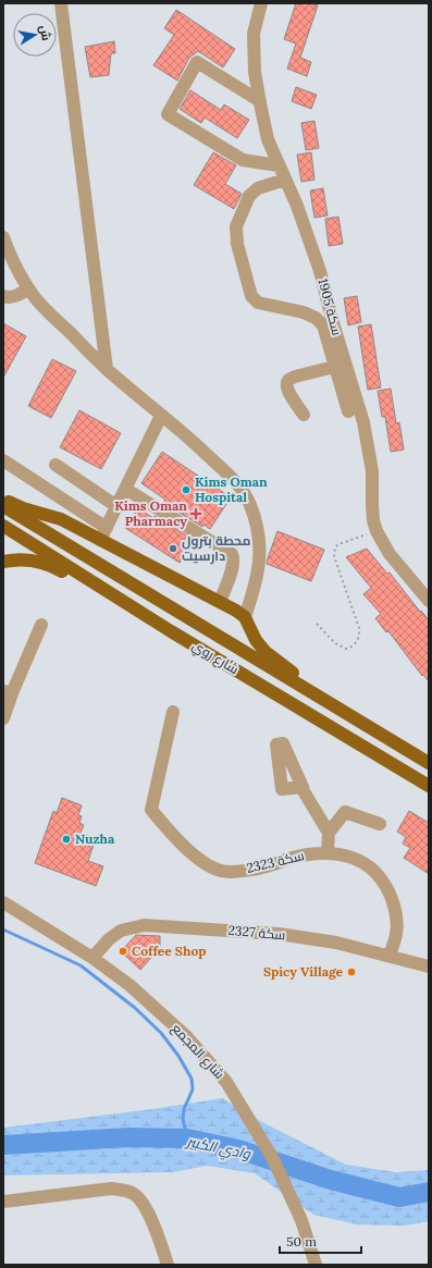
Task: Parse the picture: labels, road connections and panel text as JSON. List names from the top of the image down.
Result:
{
  "streets": {
    "main road": ["شارع روي"],
    "street": [
      "سكة 1905",
      "سكة 2323",
      "سكة 2327",
      "شارع المجمع"
    ]
  },
  "crossings": [
    ["سكة 2323", "سكة 2327"],
    ["سكة 2327", "شارع المجمع"]
  ],
  "water": ["وادي الكبير"],
  "places": {
    "other": [
      "Kims Oman Hospital",
      "محطة بترول دارسيت",
      "Nuzha",
      "Coffee Shop",
      "Spicy Village"
    ],
    "health": ["Kims Oman Pharmacy"]
  },
  "scale_bar": "50 m",
  "north": "right"
}
